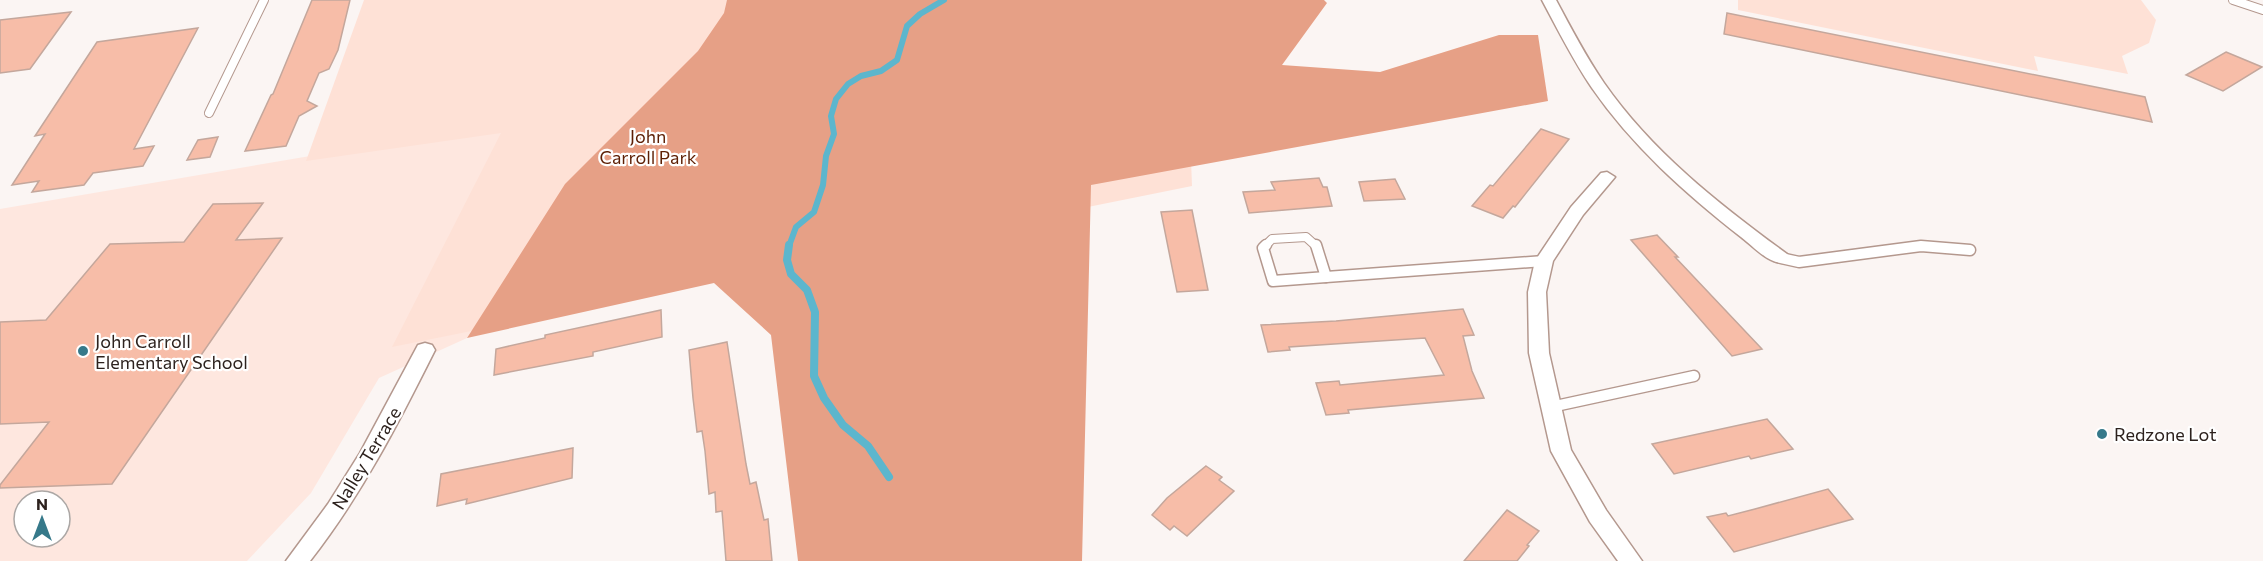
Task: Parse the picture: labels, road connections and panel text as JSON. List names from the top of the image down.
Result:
{
  "streets": {
    "street": ["Nalley Terrace"]
  },
  "parks": ["John Carroll Park"],
  "places": ["John Carroll Elementary School", "Redzone Lot"],
  "north": "top"
}
